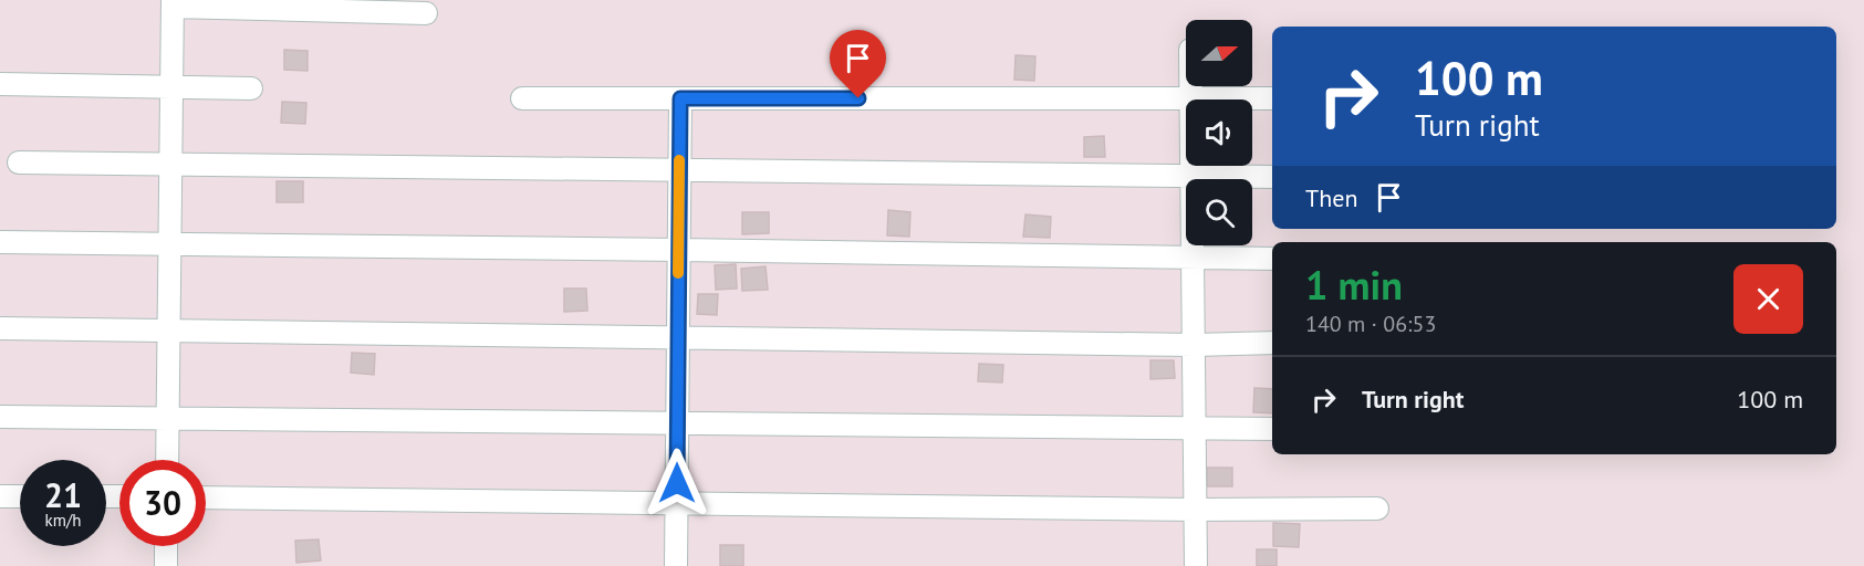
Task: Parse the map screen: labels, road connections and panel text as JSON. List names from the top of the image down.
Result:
{
  "north": "right",
  "page": {
    "turn": ["100 m", "Turn right"],
    "then": "Then",
    "heading": ["1 min", "140 m · 06:53"],
    "list": [
      {
        "name": "Turn right",
        "value": "100 m"
      }
    ],
    "speed": "21 km/h",
    "limit": "30"
  }
}
